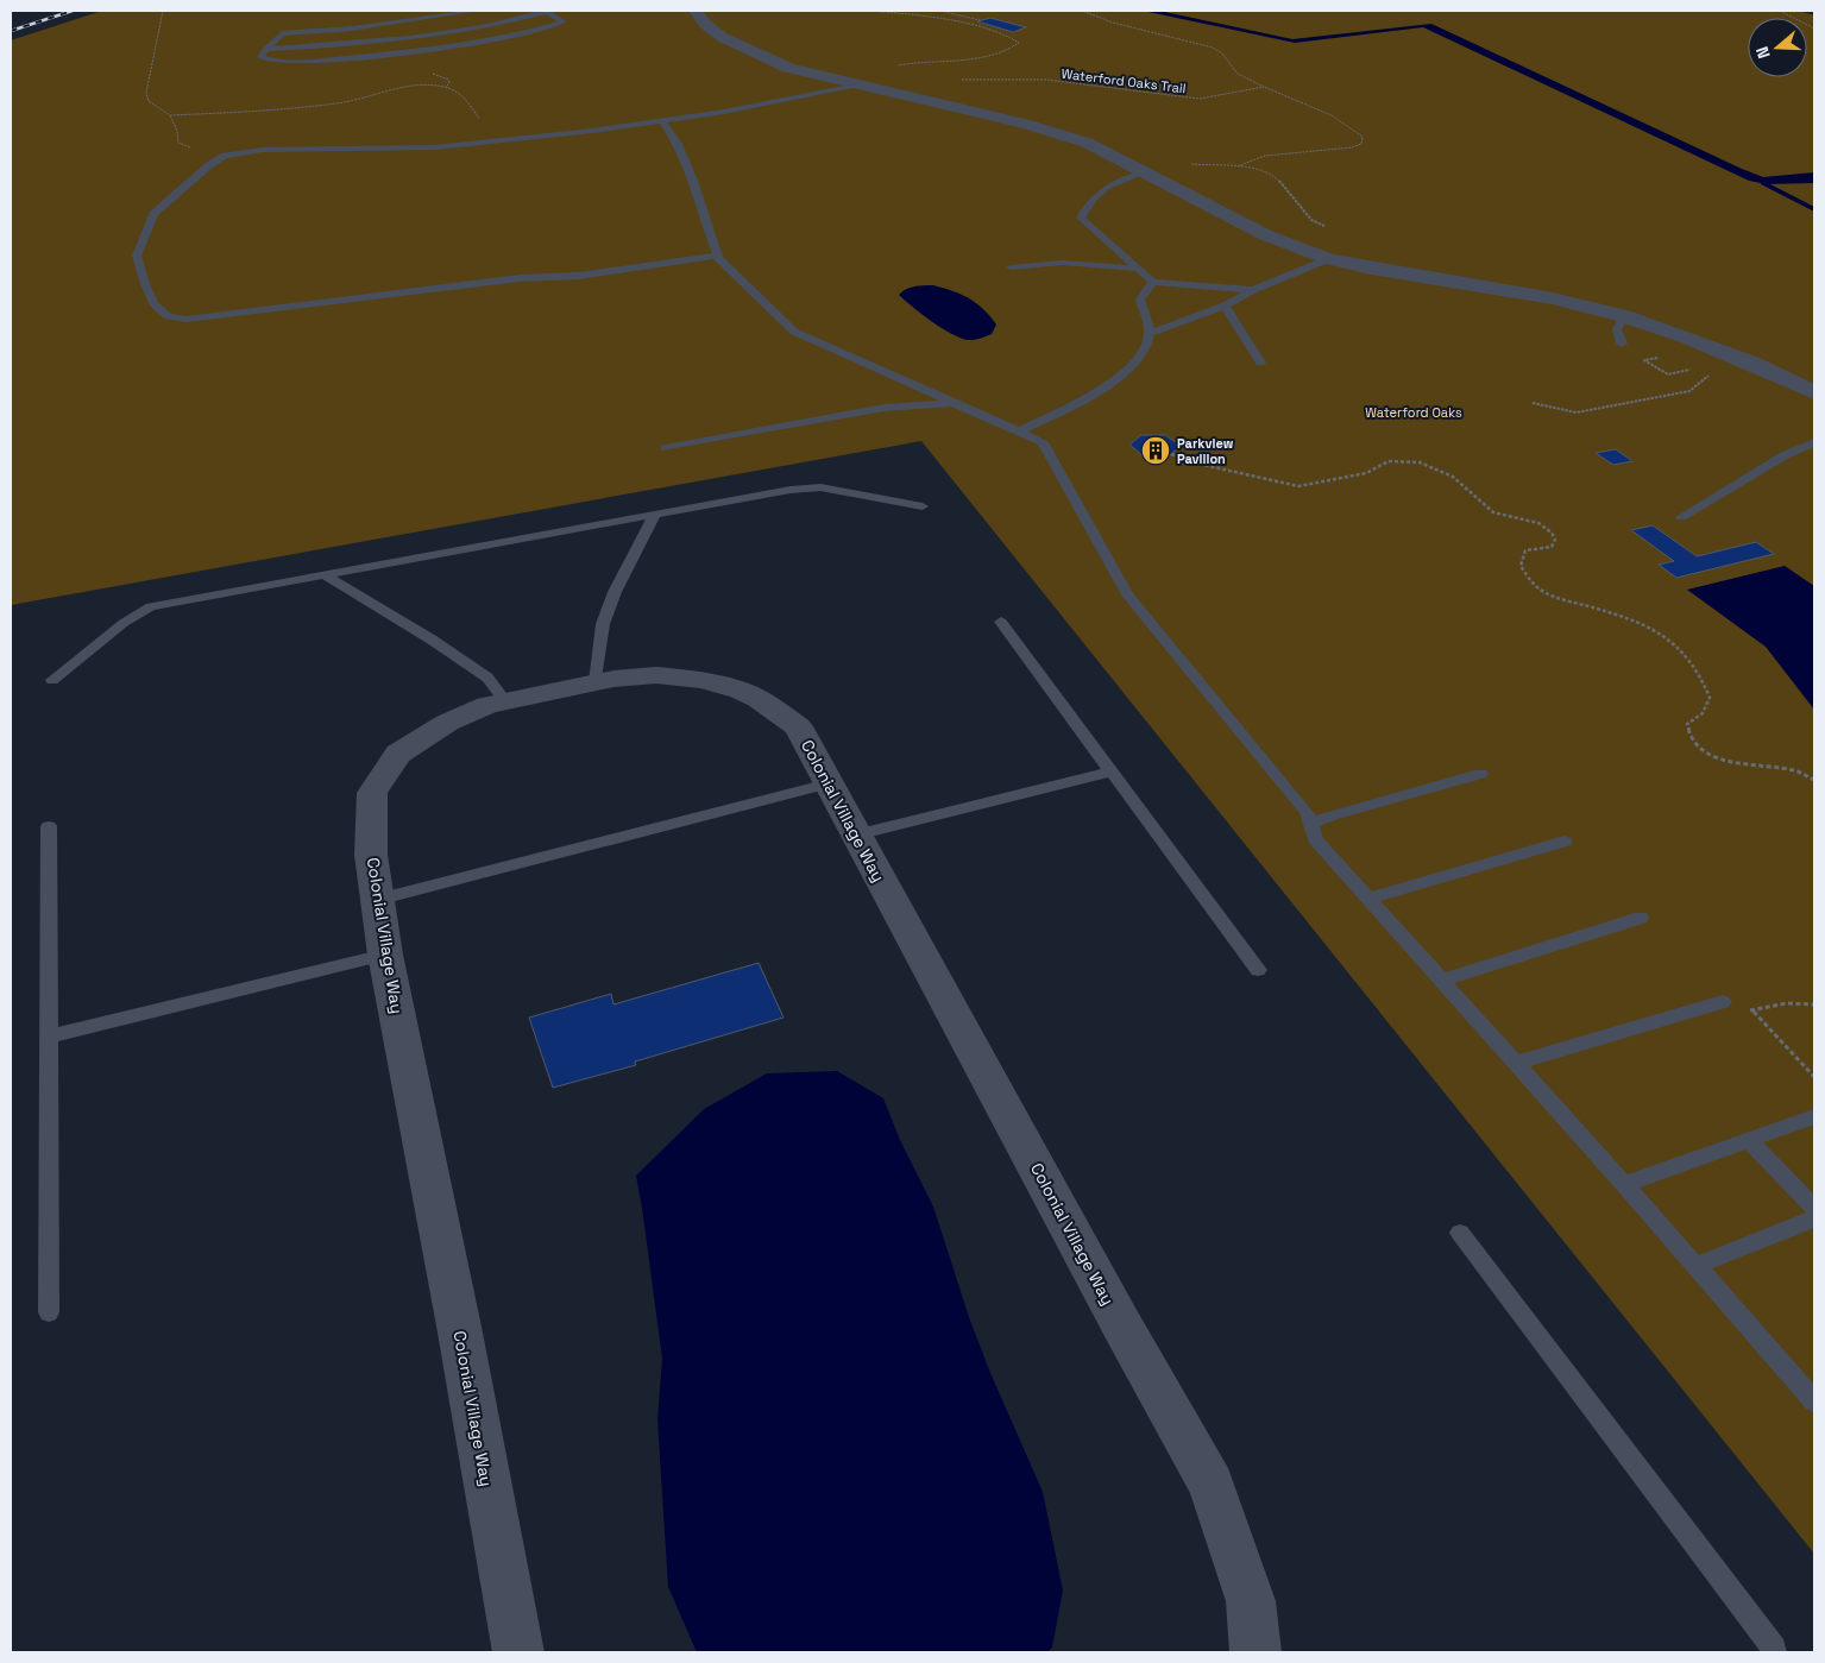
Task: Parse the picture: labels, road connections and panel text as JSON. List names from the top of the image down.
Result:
{
  "streets": {
    "street": ["Colonial Village Way"],
    "path": ["Waterford Oaks Trail"]
  },
  "parks": ["Waterford Oaks"],
  "places": {
    "building": ["Parkview Pavilion"]
  },
  "north": "left"
}
